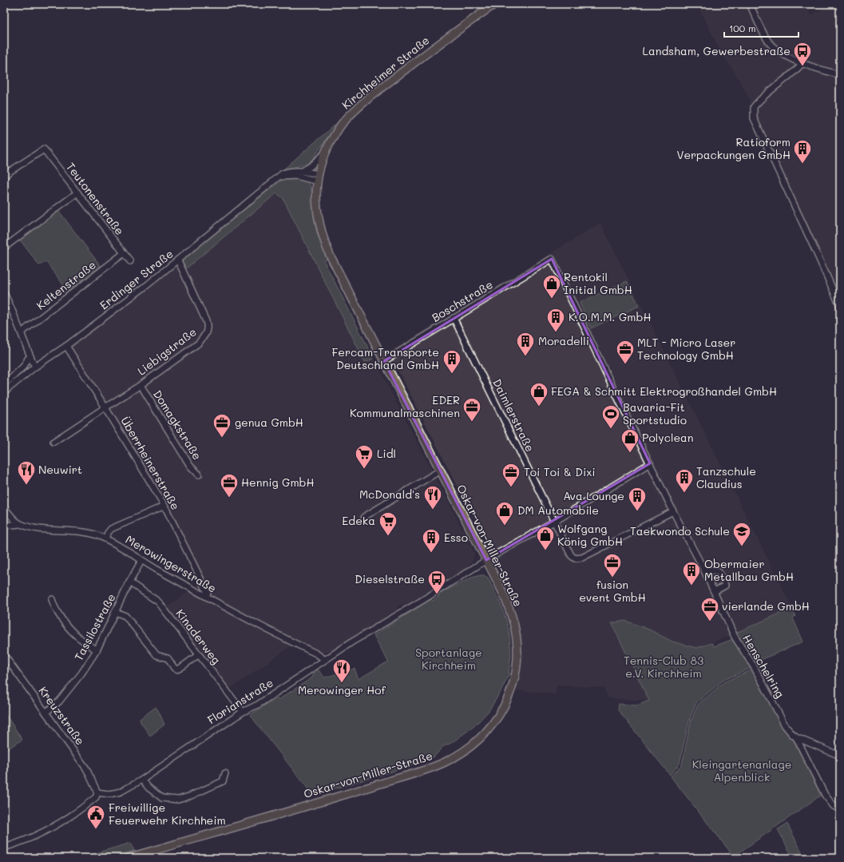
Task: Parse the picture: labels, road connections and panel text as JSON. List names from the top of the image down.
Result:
{
  "streets": {
    "main road": ["Kirchheimer Straße", "Oskar-von-Miller-Straße"],
    "street": [
      "Teutonenstraße",
      "Erdinger Straße",
      "Keltenstraße",
      "Boschstraße",
      "Liebigstraße",
      "Daimlerstraße",
      "Domagkstraße",
      "Überrheinerstraße",
      "Merowingerstraße",
      "Tassilostraße",
      "Kinaderweg",
      "Henschelring",
      "Florianstraße",
      "Kreuzstraße"
    ]
  },
  "crossings": [
    ["Kirchheimer Straße", "Erdinger Straße"],
    ["Kirchheimer Straße", "Oskar-von-Miller-Straße"],
    ["Teutonenstraße", "Keltenstraße"],
    ["Erdinger Straße", "Liebigstraße"],
    ["Erdinger Straße", "Überrheinerstraße"],
    ["Erdinger Straße", "Oskar-von-Miller-Straße"],
    ["Boschstraße", "Daimlerstraße"],
    ["Boschstraße", "Oskar-von-Miller-Straße"],
    ["Boschstraße", "Henschelring"],
    ["Liebigstraße", "Domagkstraße"],
    ["Liebigstraße", "Überrheinerstraße"],
    ["Überrheinerstraße", "Merowingerstraße"],
    ["Oskar-von-Miller-Straße", "Florianstraße"],
    ["Merowingerstraße", "Tassilostraße"],
    ["Merowingerstraße", "Florianstraße"],
    ["Tassilostraße", "Kinaderweg"],
    ["Tassilostraße", "Kreuzstraße"],
    ["Kinaderweg", "Florianstraße"],
    ["Florianstraße", "Kreuzstraße"]
  ],
  "parks": ["Sportanlage Kirchheim", "Tennis-Club 83 e.V. Kirchheim", "Kleingartenanlage Alpenblick"],
  "places": {
    "bus stop": ["Landsham, Gewerbestraße", "Dieselstraße"],
    "building": [
      "Ratioform Verpackungen GmbH",
      "K.O.M.M. GmbH",
      "Moradelli",
      "Fercam-Transporte Deutschland GmbH",
      "Tanzschule Claudius",
      "Ava Lounge",
      "Esso",
      "Obermaier Metallbau GmbH"
    ],
    "shop": [
      "Rentokil Initial GmbH",
      "FEGA & Schmitt Elektrogroßhandel GmbH",
      "Polyclean",
      "DM Automobile",
      "Wolfgang König GmbH"
    ],
    "office": [
      "MLT - Micro Laser Technology GmbH",
      "EDER Kommunalmaschinen",
      "genua GmbH",
      "Toi Toi & Dixi",
      "Hennig GmbH",
      "fusion event GmbH",
      "vierlande GmbH"
    ],
    "sports": ["Bavaria-Fit Sportstudio"],
    "supermarket": ["Lidl", "Edeka"],
    "restaurant": ["Neuwirt", "McDonald's", "Merowinger Hof"],
    "school or university": ["Taekwondo Schule"],
    "public building": ["Freiwillige Feuerwehr Kirchheim"]
  },
  "scale_bar": "100 m"
}
